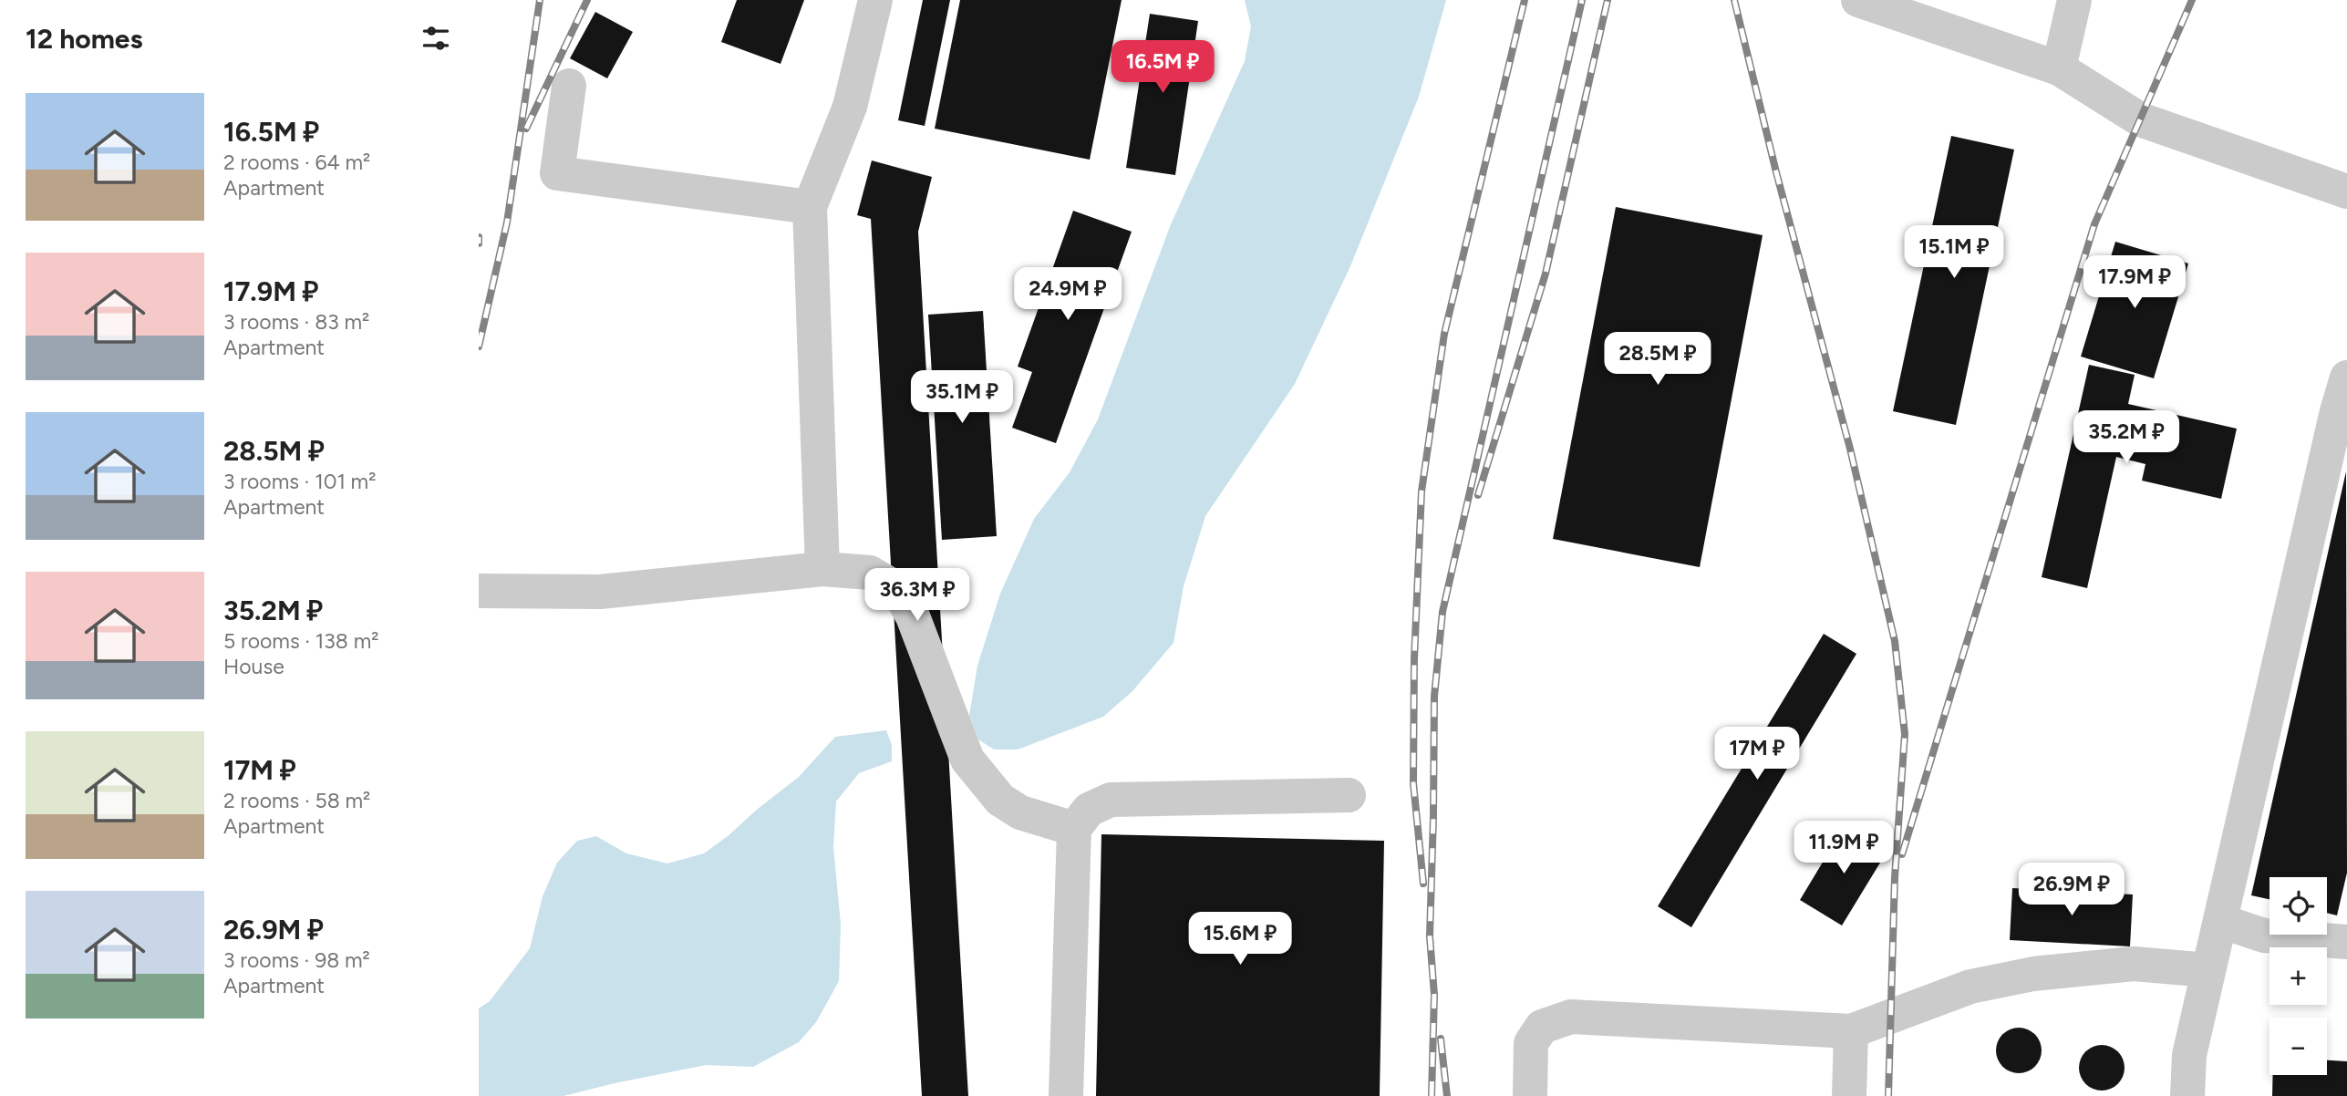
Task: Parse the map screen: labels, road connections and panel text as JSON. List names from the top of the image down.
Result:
{
  "page": {
    "heading": "12 homes",
    "price": [
      "16.5M ₽",
      "15.1M ₽",
      "17.9M ₽",
      "24.9M ₽",
      "28.5M ₽",
      "35.1M ₽",
      "35.2M ₽",
      "36.3M ₽",
      "17M ₽",
      "11.9M ₽",
      "26.9M ₽",
      "15.6M ₽"
    ],
    "list": [
      {
        "name": "16.5M ₽",
        "note": "2 rooms · 64 m² · Apartment"
      },
      {
        "name": "17.9M ₽",
        "note": "3 rooms · 83 m² · Apartment"
      },
      {
        "name": "28.5M ₽",
        "note": "3 rooms · 101 m² · Apartment"
      },
      {
        "name": "35.2M ₽",
        "note": "5 rooms · 138 m² · House"
      },
      {
        "name": "17M ₽",
        "note": "2 rooms · 58 m² · Apartment"
      },
      {
        "name": "26.9M ₽",
        "note": "3 rooms · 98 m² · Apartment"
      }
    ],
    "map_buttons": ["+", "−"]
  }
}
